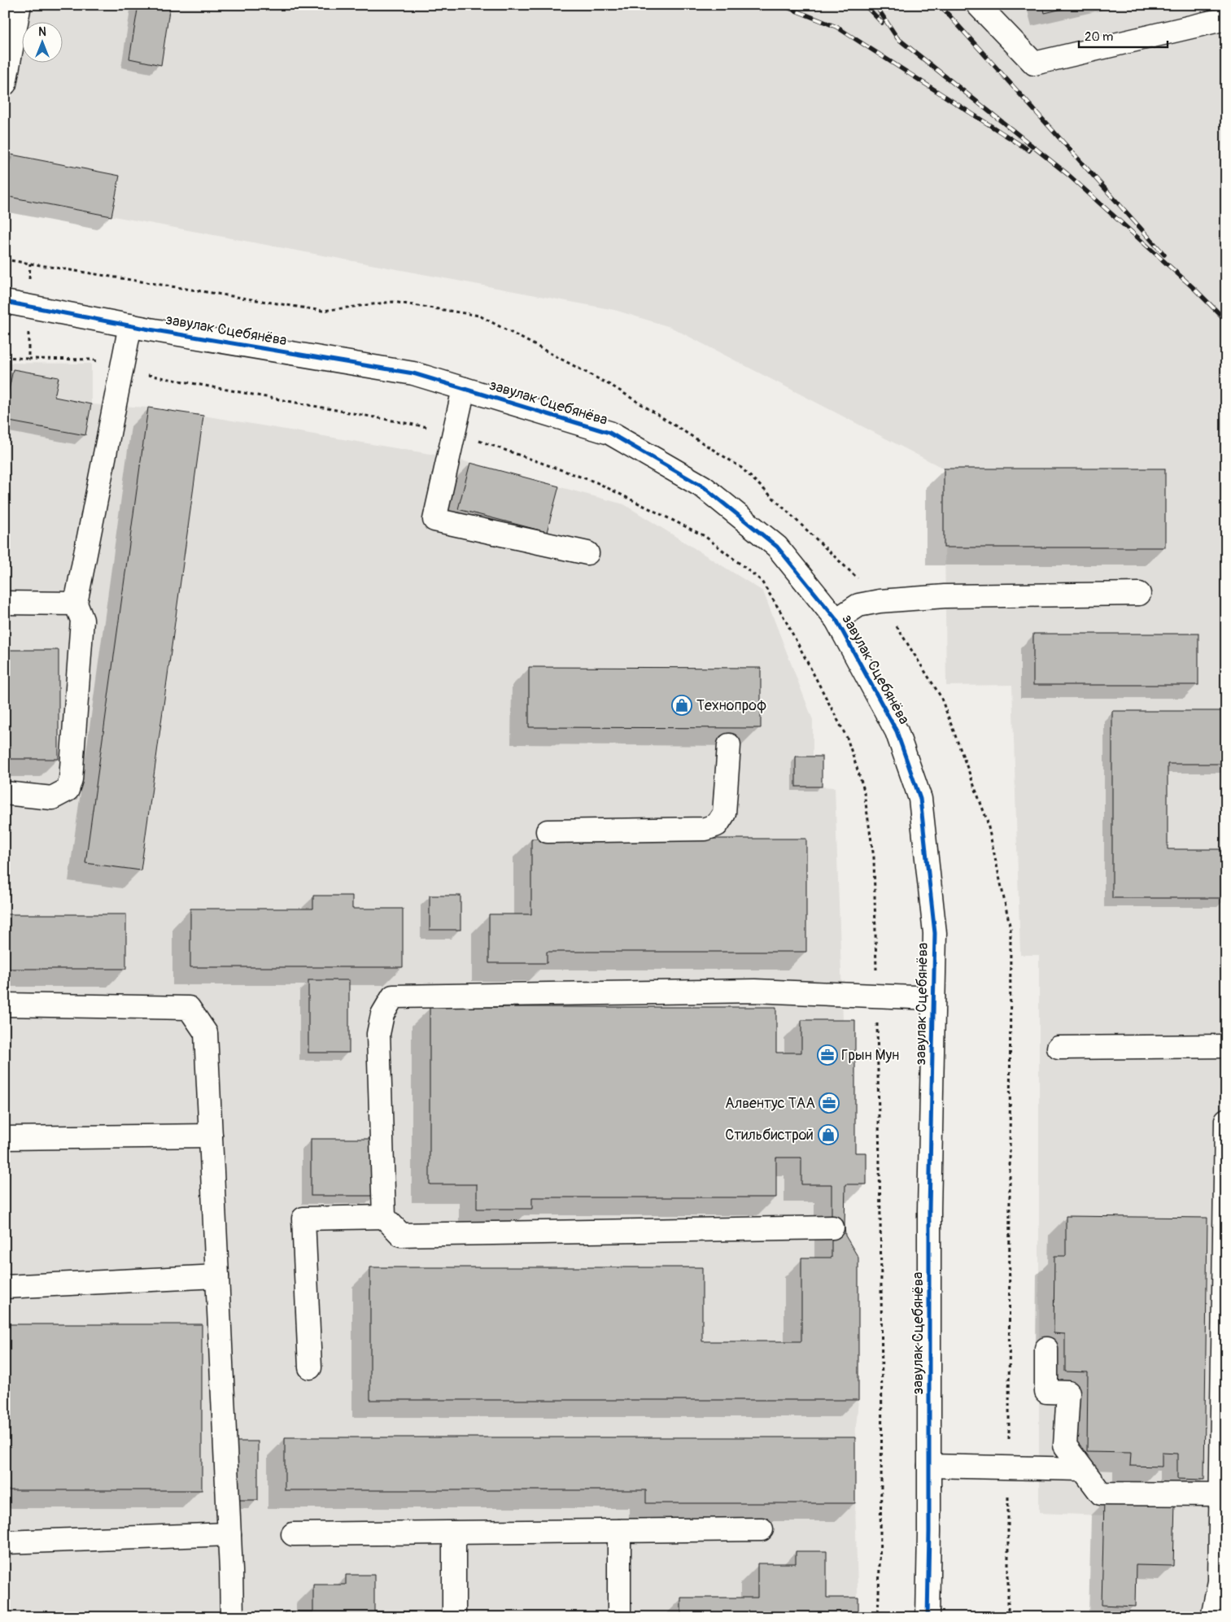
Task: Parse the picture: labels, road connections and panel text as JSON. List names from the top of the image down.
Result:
{
  "streets": {
    "street": ["завулак Сцебянёва"]
  },
  "places": {
    "shop": ["Технопроф", "Стильбистрой"],
    "office": ["Грын Мун", "Алвентус ТАА"]
  },
  "scale_bar": "20 m",
  "north": "top"
}
